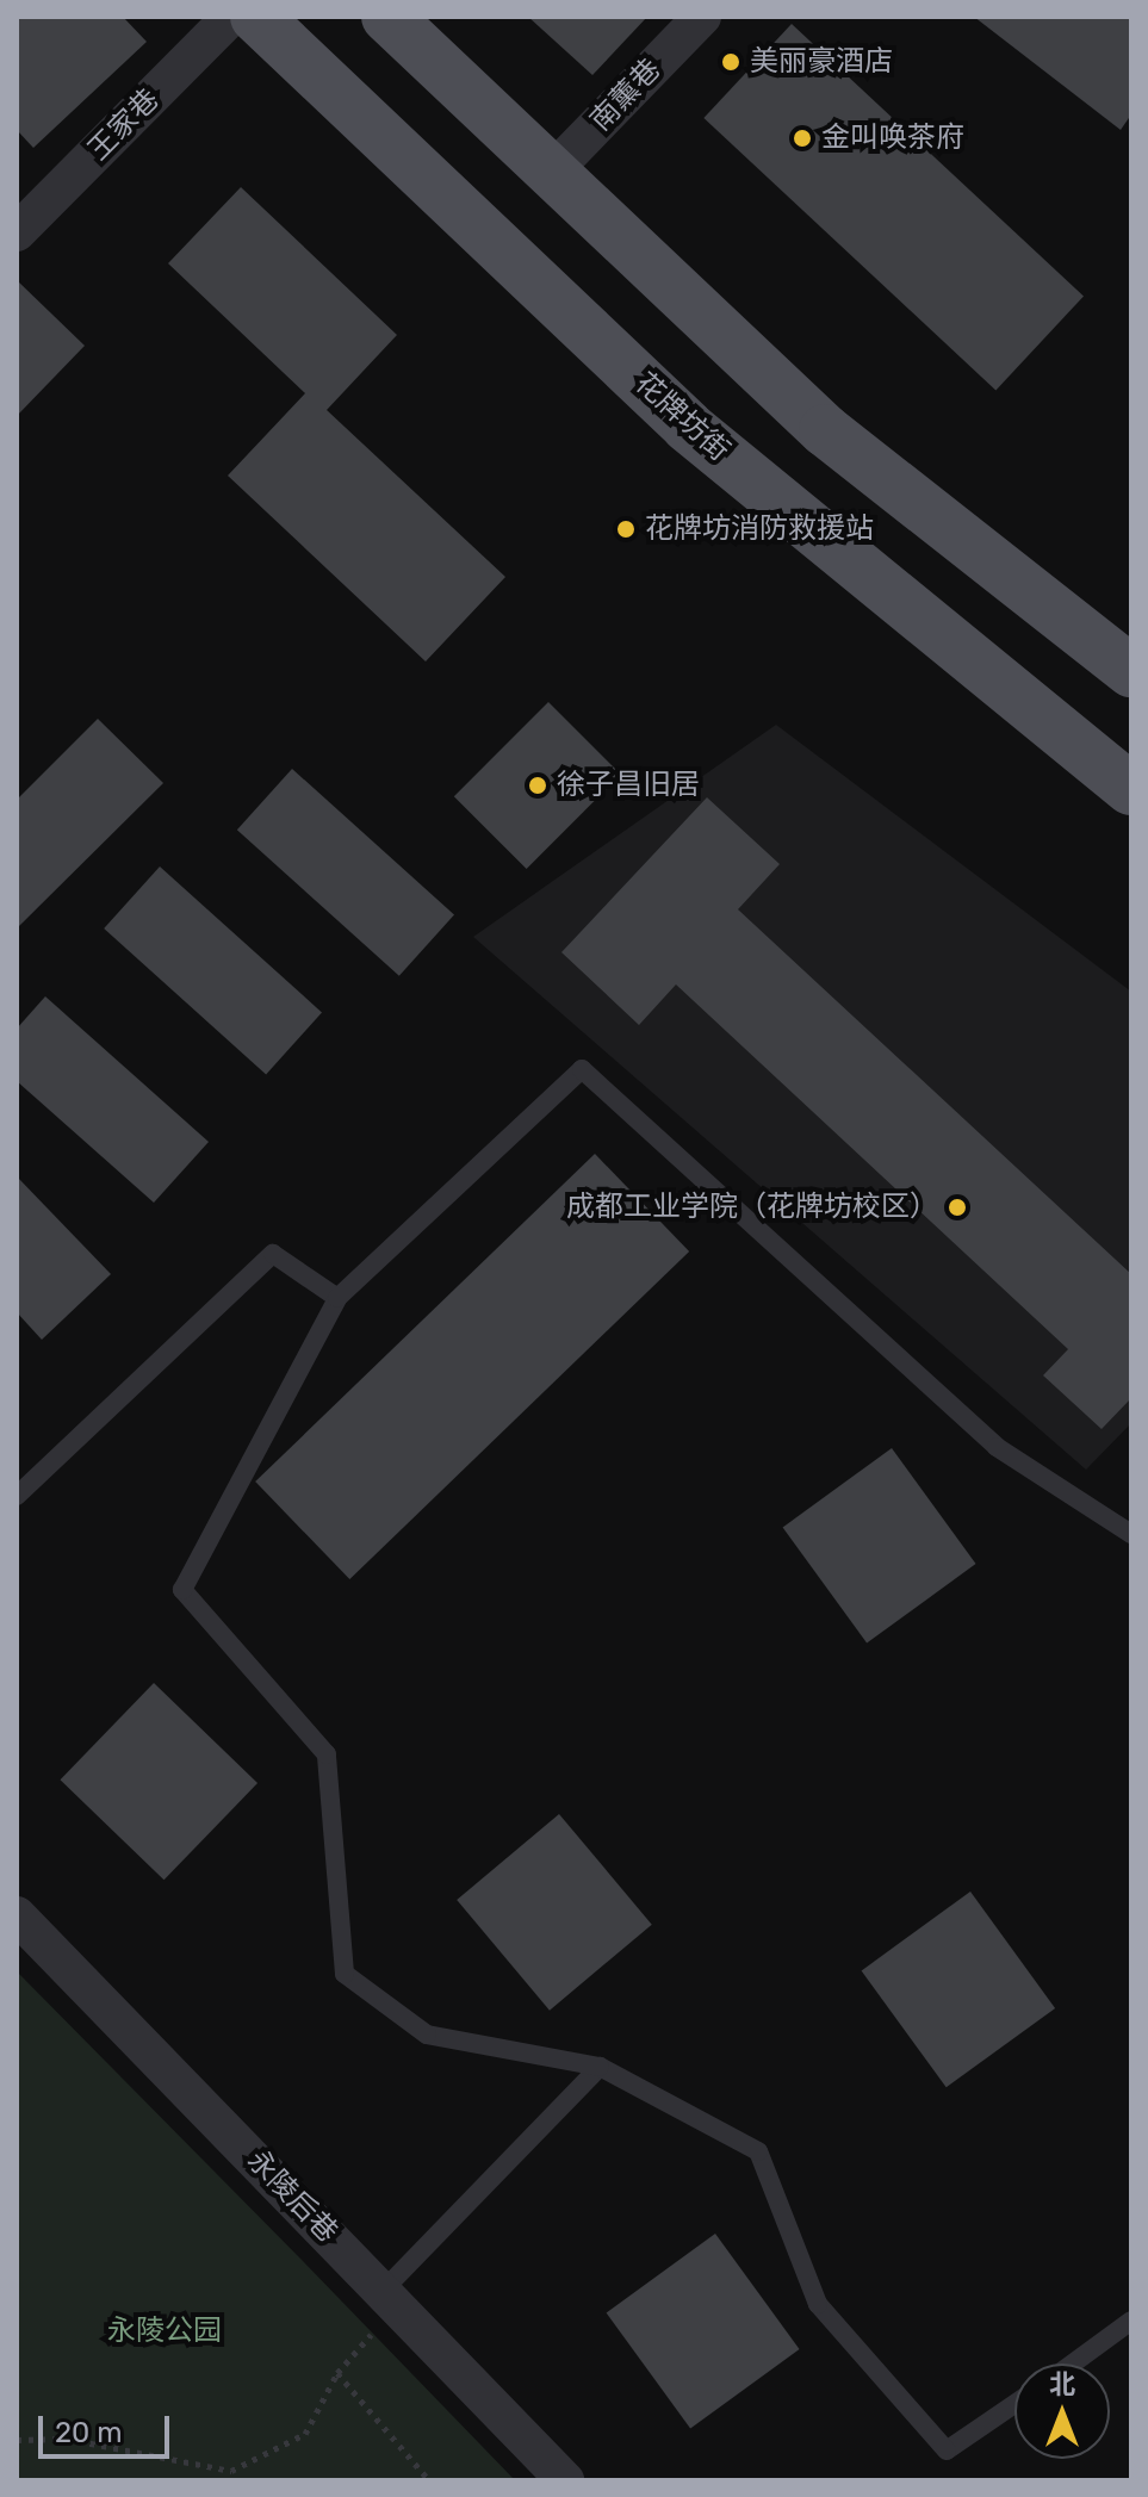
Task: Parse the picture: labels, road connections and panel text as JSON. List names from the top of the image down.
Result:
{
  "streets": {
    "main road": ["花牌坊街"],
    "street": ["南薰巷", "王家巷", "永陵后巷"]
  },
  "parks": ["永陵公园"],
  "places": [
    "美丽豪酒店",
    "金叫唤茶府",
    "花牌坊消防救援站",
    "徐子昌旧居",
    "成都工业学院（花牌坊校区）"
  ],
  "scale_bar": "20 m",
  "north": "top"
}
